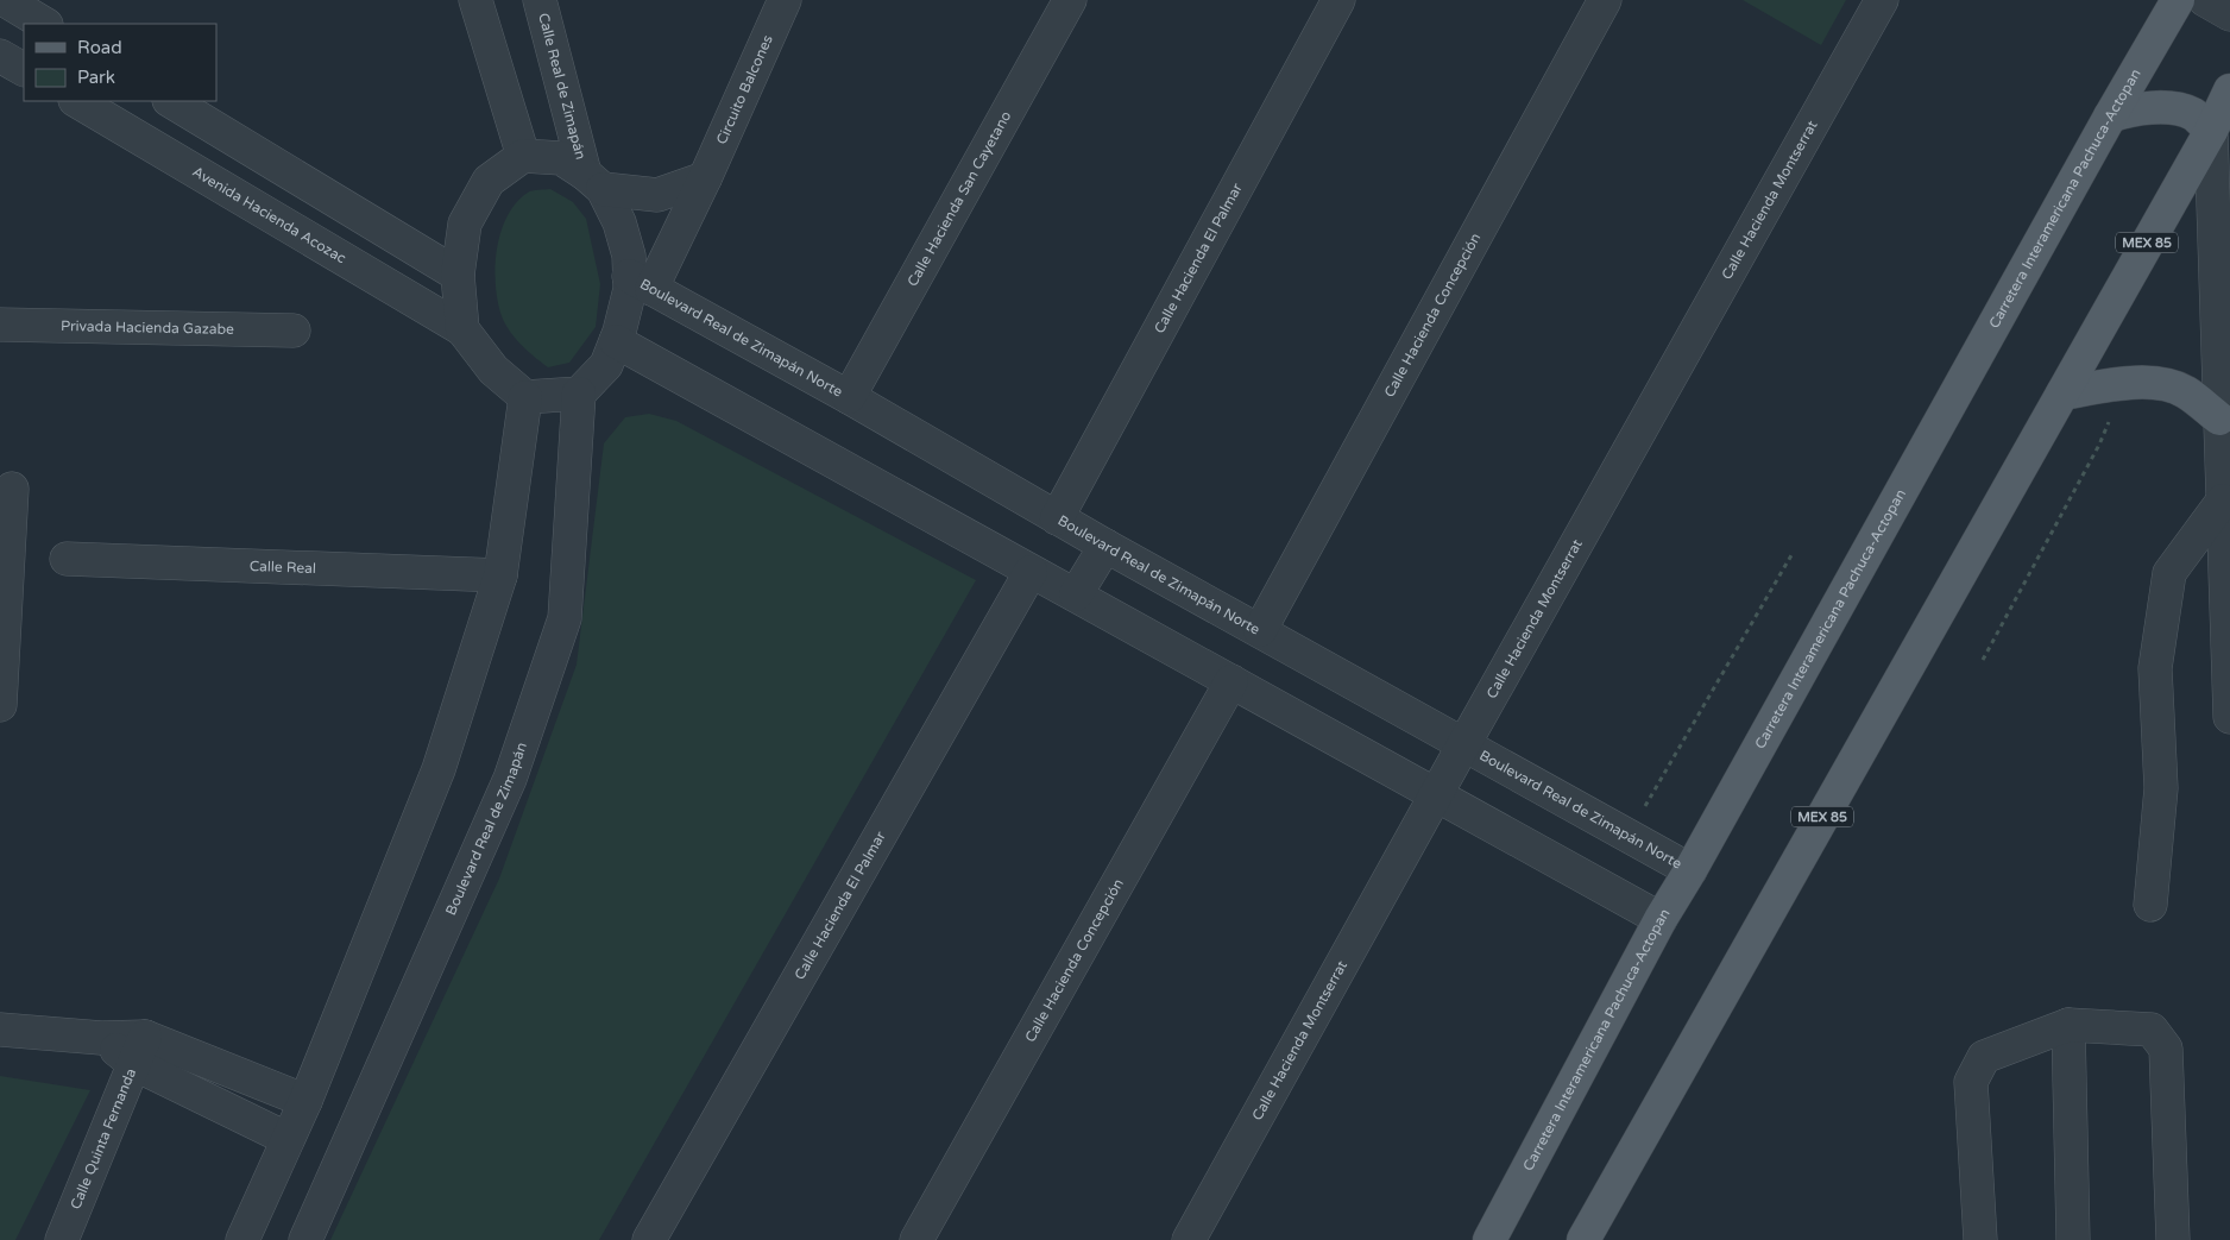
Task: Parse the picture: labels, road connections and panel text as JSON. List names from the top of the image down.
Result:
{
  "streets": {
    "main road": ["Carretera Interamericana Pachuca-Actopan", "MEX 85"],
    "street": [
      "Calle Real de Zimapán",
      "Circuito Balcones",
      "Calle Hacienda San Cayetano",
      "Calle Hacienda Montserrat",
      "Avenida Hacienda Acozac",
      "Calle Hacienda El Palmar",
      "Calle Hacienda Concepción",
      "Privada Hacienda Gazabe",
      "Boulevard Real de Zimapán Norte",
      "Calle Real",
      "Boulevard Real de Zimapán",
      "Calle Quinta Fernanda"
    ]
  },
  "crossings": [
    ["Calle Real de Zimapán", "Circuito Balcones"],
    ["Calle Real de Zimapán", "Avenida Hacienda Acozac"],
    ["Calle Real de Zimapán", "Boulevard Real de Zimapán Norte"],
    ["Calle Real de Zimapán", "Boulevard Real de Zimapán"],
    ["Circuito Balcones", "Avenida Hacienda Acozac"],
    ["Circuito Balcones", "Boulevard Real de Zimapán Norte"],
    ["Circuito Balcones", "Boulevard Real de Zimapán"],
    ["Calle Hacienda San Cayetano", "Boulevard Real de Zimapán Norte"],
    ["Carretera Interamericana Pachuca-Actopan", "Boulevard Real de Zimapán Norte"],
    ["Calle Hacienda Montserrat", "Boulevard Real de Zimapán Norte"],
    ["Avenida Hacienda Acozac", "Boulevard Real de Zimapán Norte"],
    ["Avenida Hacienda Acozac", "Boulevard Real de Zimapán"],
    ["Calle Hacienda El Palmar", "Boulevard Real de Zimapán Norte"],
    ["Calle Hacienda Concepción", "Boulevard Real de Zimapán Norte"],
    ["Boulevard Real de Zimapán Norte", "Boulevard Real de Zimapán"]
  ],
  "legend": ["Road", "Park"]
}
